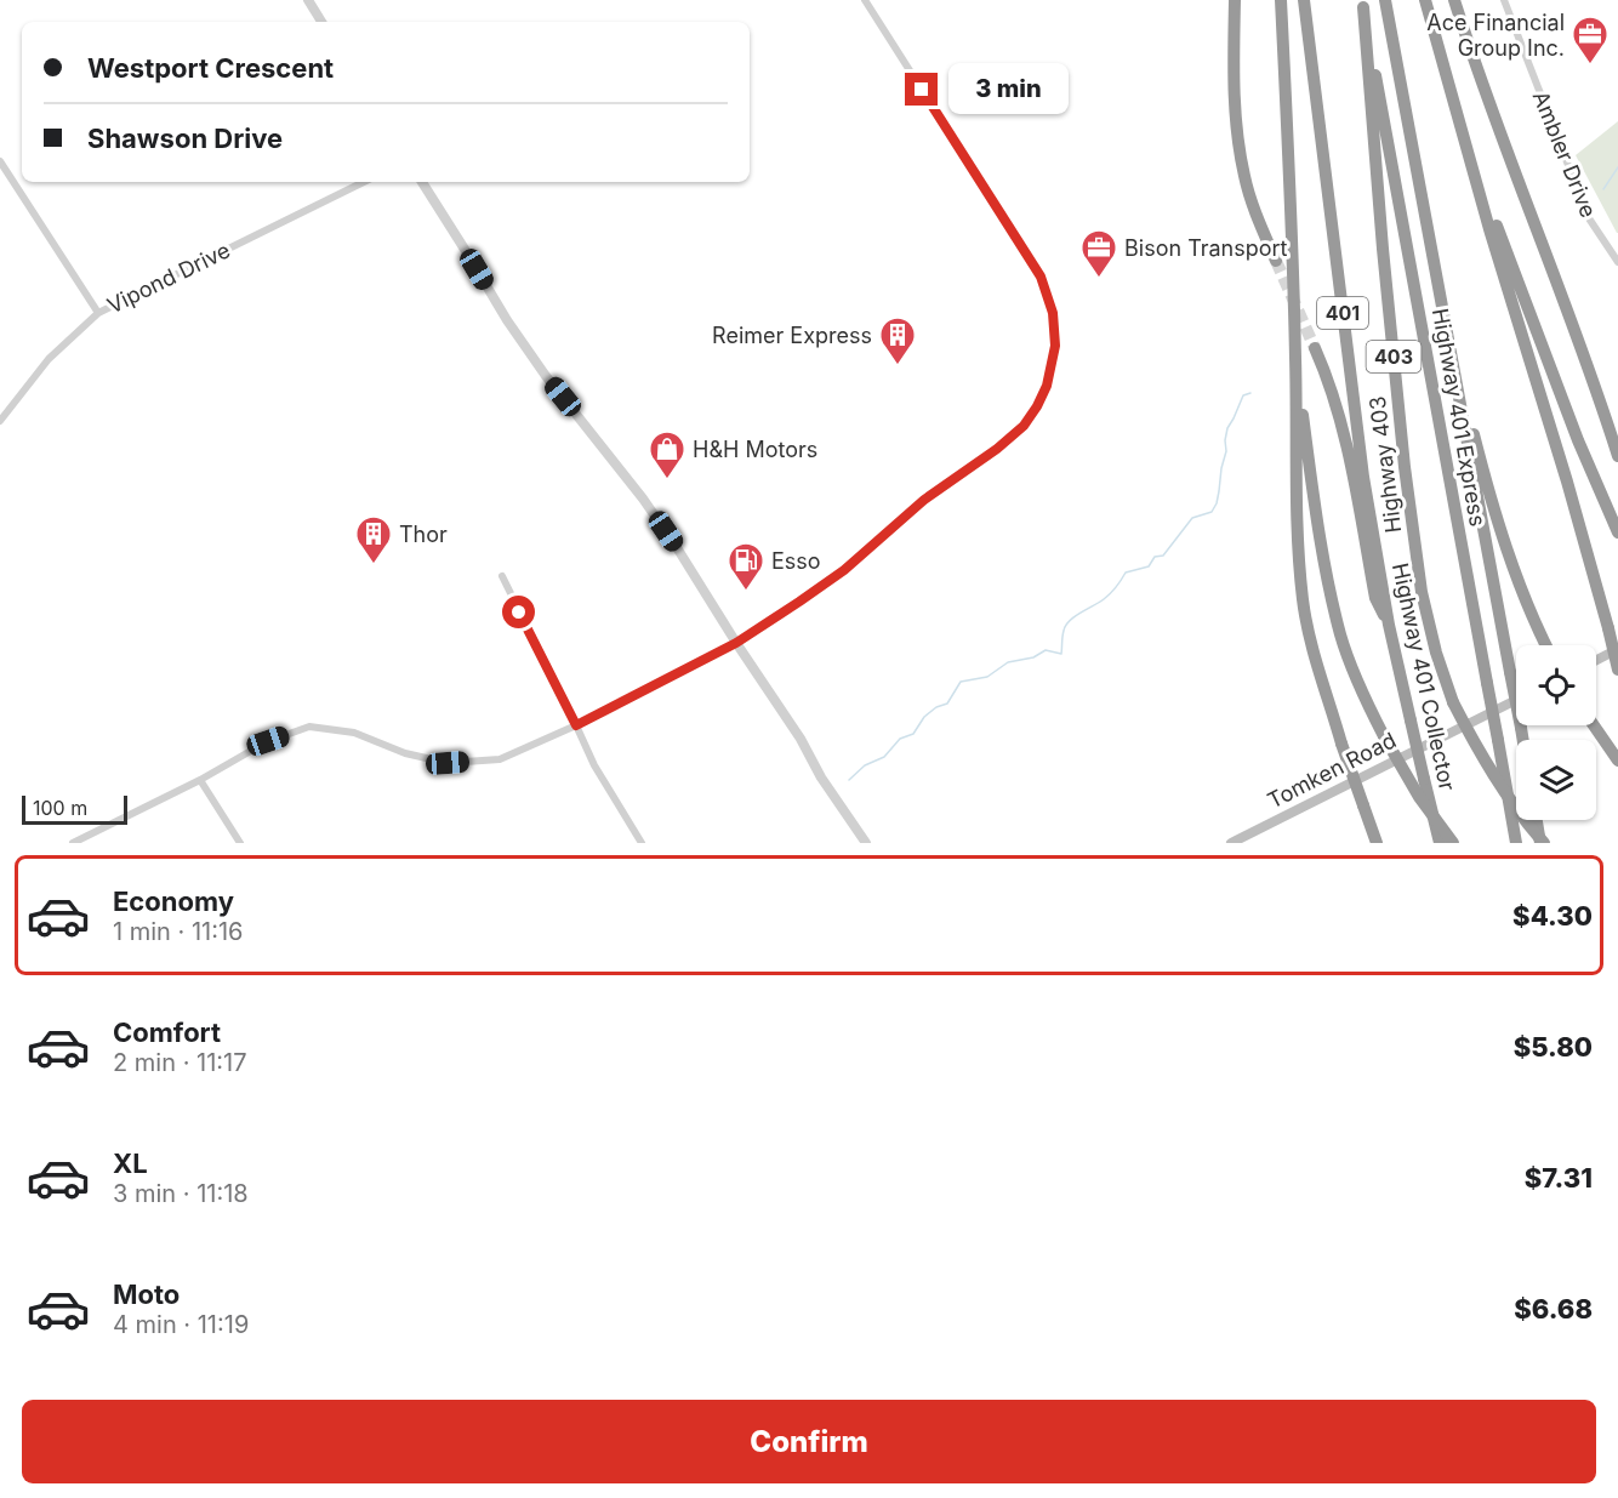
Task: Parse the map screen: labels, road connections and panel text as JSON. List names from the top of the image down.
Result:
{
  "streets": {
    "highway": [
      "401",
      "403",
      "Highway 401 Express",
      "Highway 403",
      "Highway 401 Collector"
    ],
    "main road": ["Tomken Road"],
    "street": ["Ambler Drive", "Vipond Drive"]
  },
  "crossings": [
    ["403", "Highway 401 Express"],
    ["Highway 401 Express", "Highway 403"]
  ],
  "places": {
    "office": ["Ace Financial Group Inc.", "Bison Transport"],
    "building": ["Reimer Express", "Thor"],
    "shop": ["H&H Motors"],
    "fuel station": ["Esso"]
  },
  "scale_bar": "100 m",
  "page": {
    "banner": ["Westport Crescent", "Shawson Drive"],
    "bubble": "3 min",
    "scale": "100 m",
    "list": [
      {
        "name": "Economy",
        "note": "1 min · 11:16",
        "value": "$4.30"
      },
      {
        "name": "Comfort",
        "note": "2 min · 11:17",
        "value": "$5.80"
      },
      {
        "name": "XL",
        "note": "3 min · 11:18",
        "value": "$7.31"
      },
      {
        "name": "Moto",
        "note": "4 min · 11:19",
        "value": "$6.68"
      }
    ],
    "buttons": "Confirm"
  }
}
